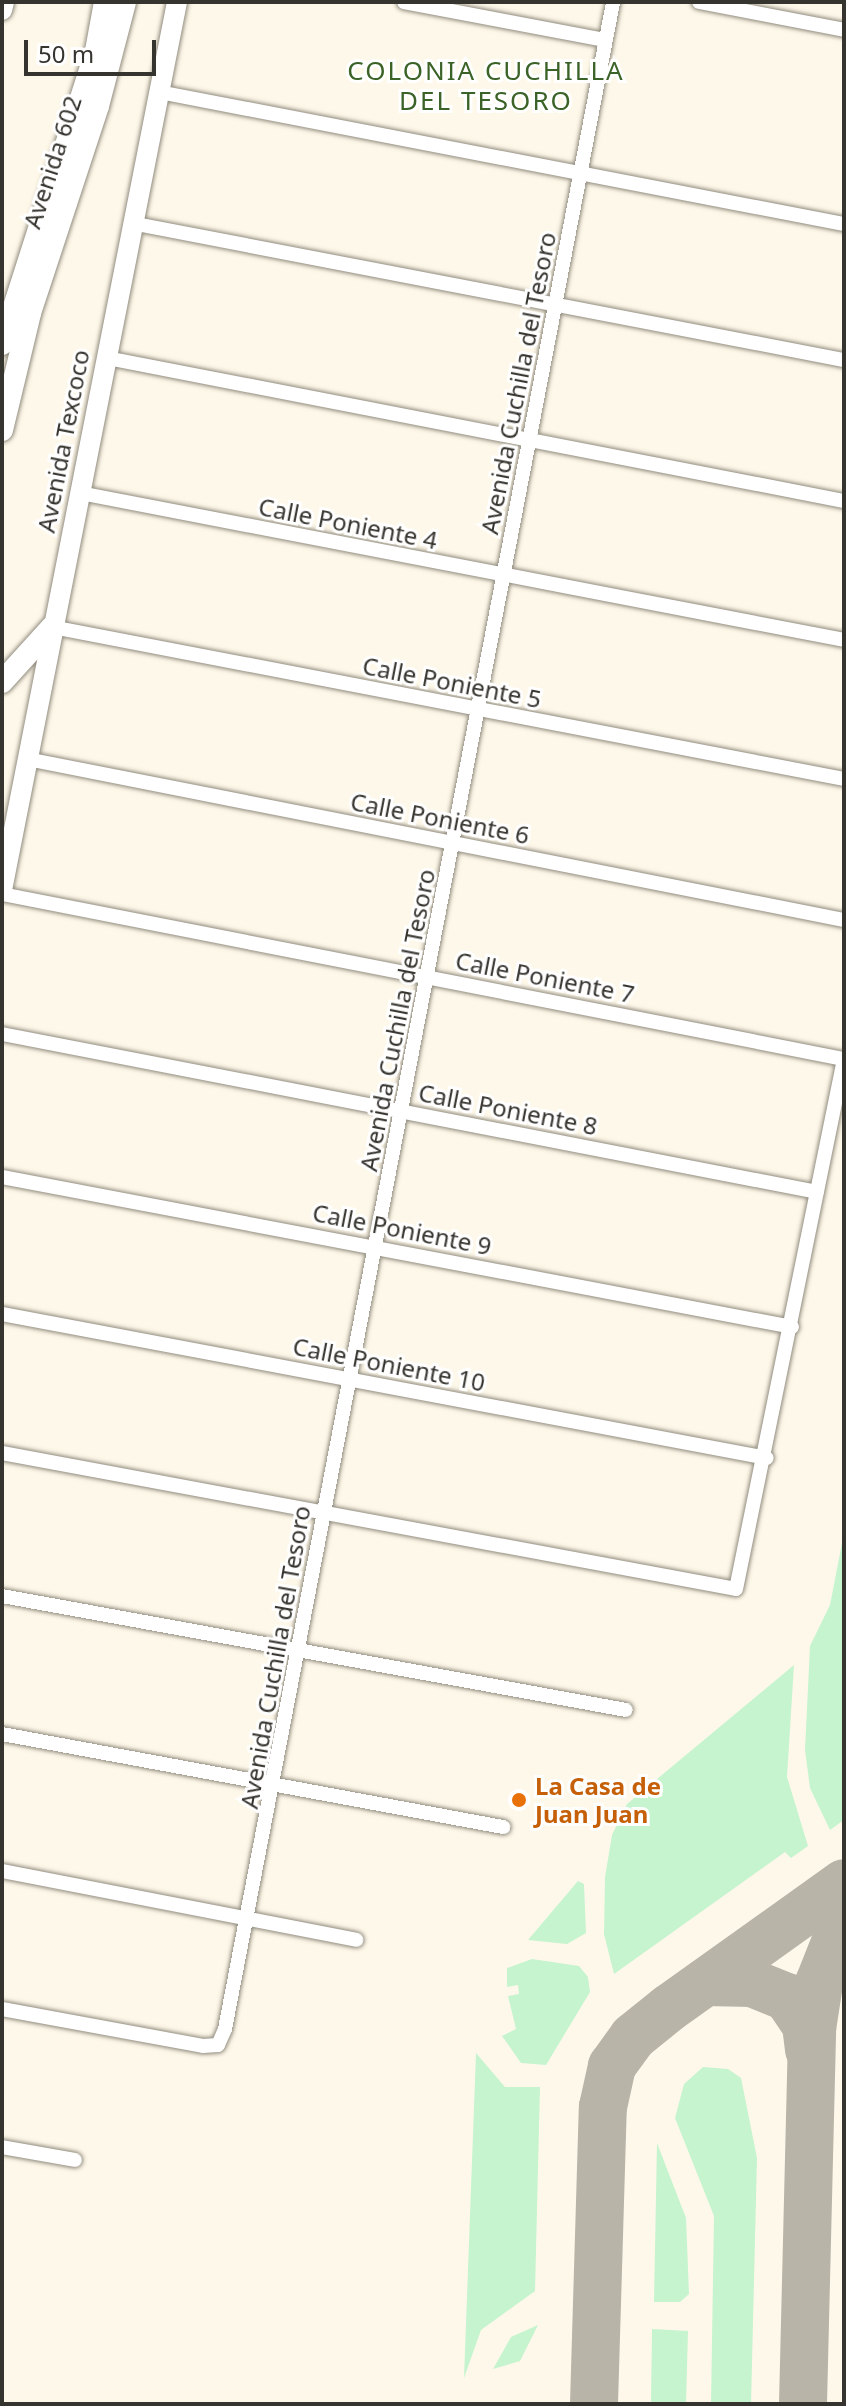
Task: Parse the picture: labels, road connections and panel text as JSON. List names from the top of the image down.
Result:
{
  "streets": {
    "main road": ["Avenida 602", "Avenida Texcoco"],
    "street": [
      "Avenida Cuchilla del Tesoro",
      "Calle Poniente 4",
      "Calle Poniente 5",
      "Calle Poniente 6",
      "Calle Poniente 7",
      "Calle Poniente 8",
      "Calle Poniente 9",
      "Calle Poniente 10"
    ]
  },
  "crossings": [
    ["Avenida Cuchilla del Tesoro", "Calle Poniente 4"],
    ["Avenida Cuchilla del Tesoro", "Calle Poniente 5"],
    ["Avenida Cuchilla del Tesoro", "Calle Poniente 6"],
    ["Avenida Cuchilla del Tesoro", "Calle Poniente 7"],
    ["Avenida Cuchilla del Tesoro", "Calle Poniente 8"],
    ["Avenida Cuchilla del Tesoro", "Calle Poniente 9"],
    ["Avenida Cuchilla del Tesoro", "Calle Poniente 10"],
    ["Avenida Texcoco", "Calle Poniente 4"],
    ["Avenida Texcoco", "Calle Poniente 5"],
    ["Avenida Texcoco", "Calle Poniente 6"],
    ["Avenida Texcoco", "Calle Poniente 7"]
  ],
  "districts": ["COLONIA CUCHILLA DEL TESORO"],
  "places": ["La Casa de Juan Juan"],
  "scale_bar": "50 m"
}
